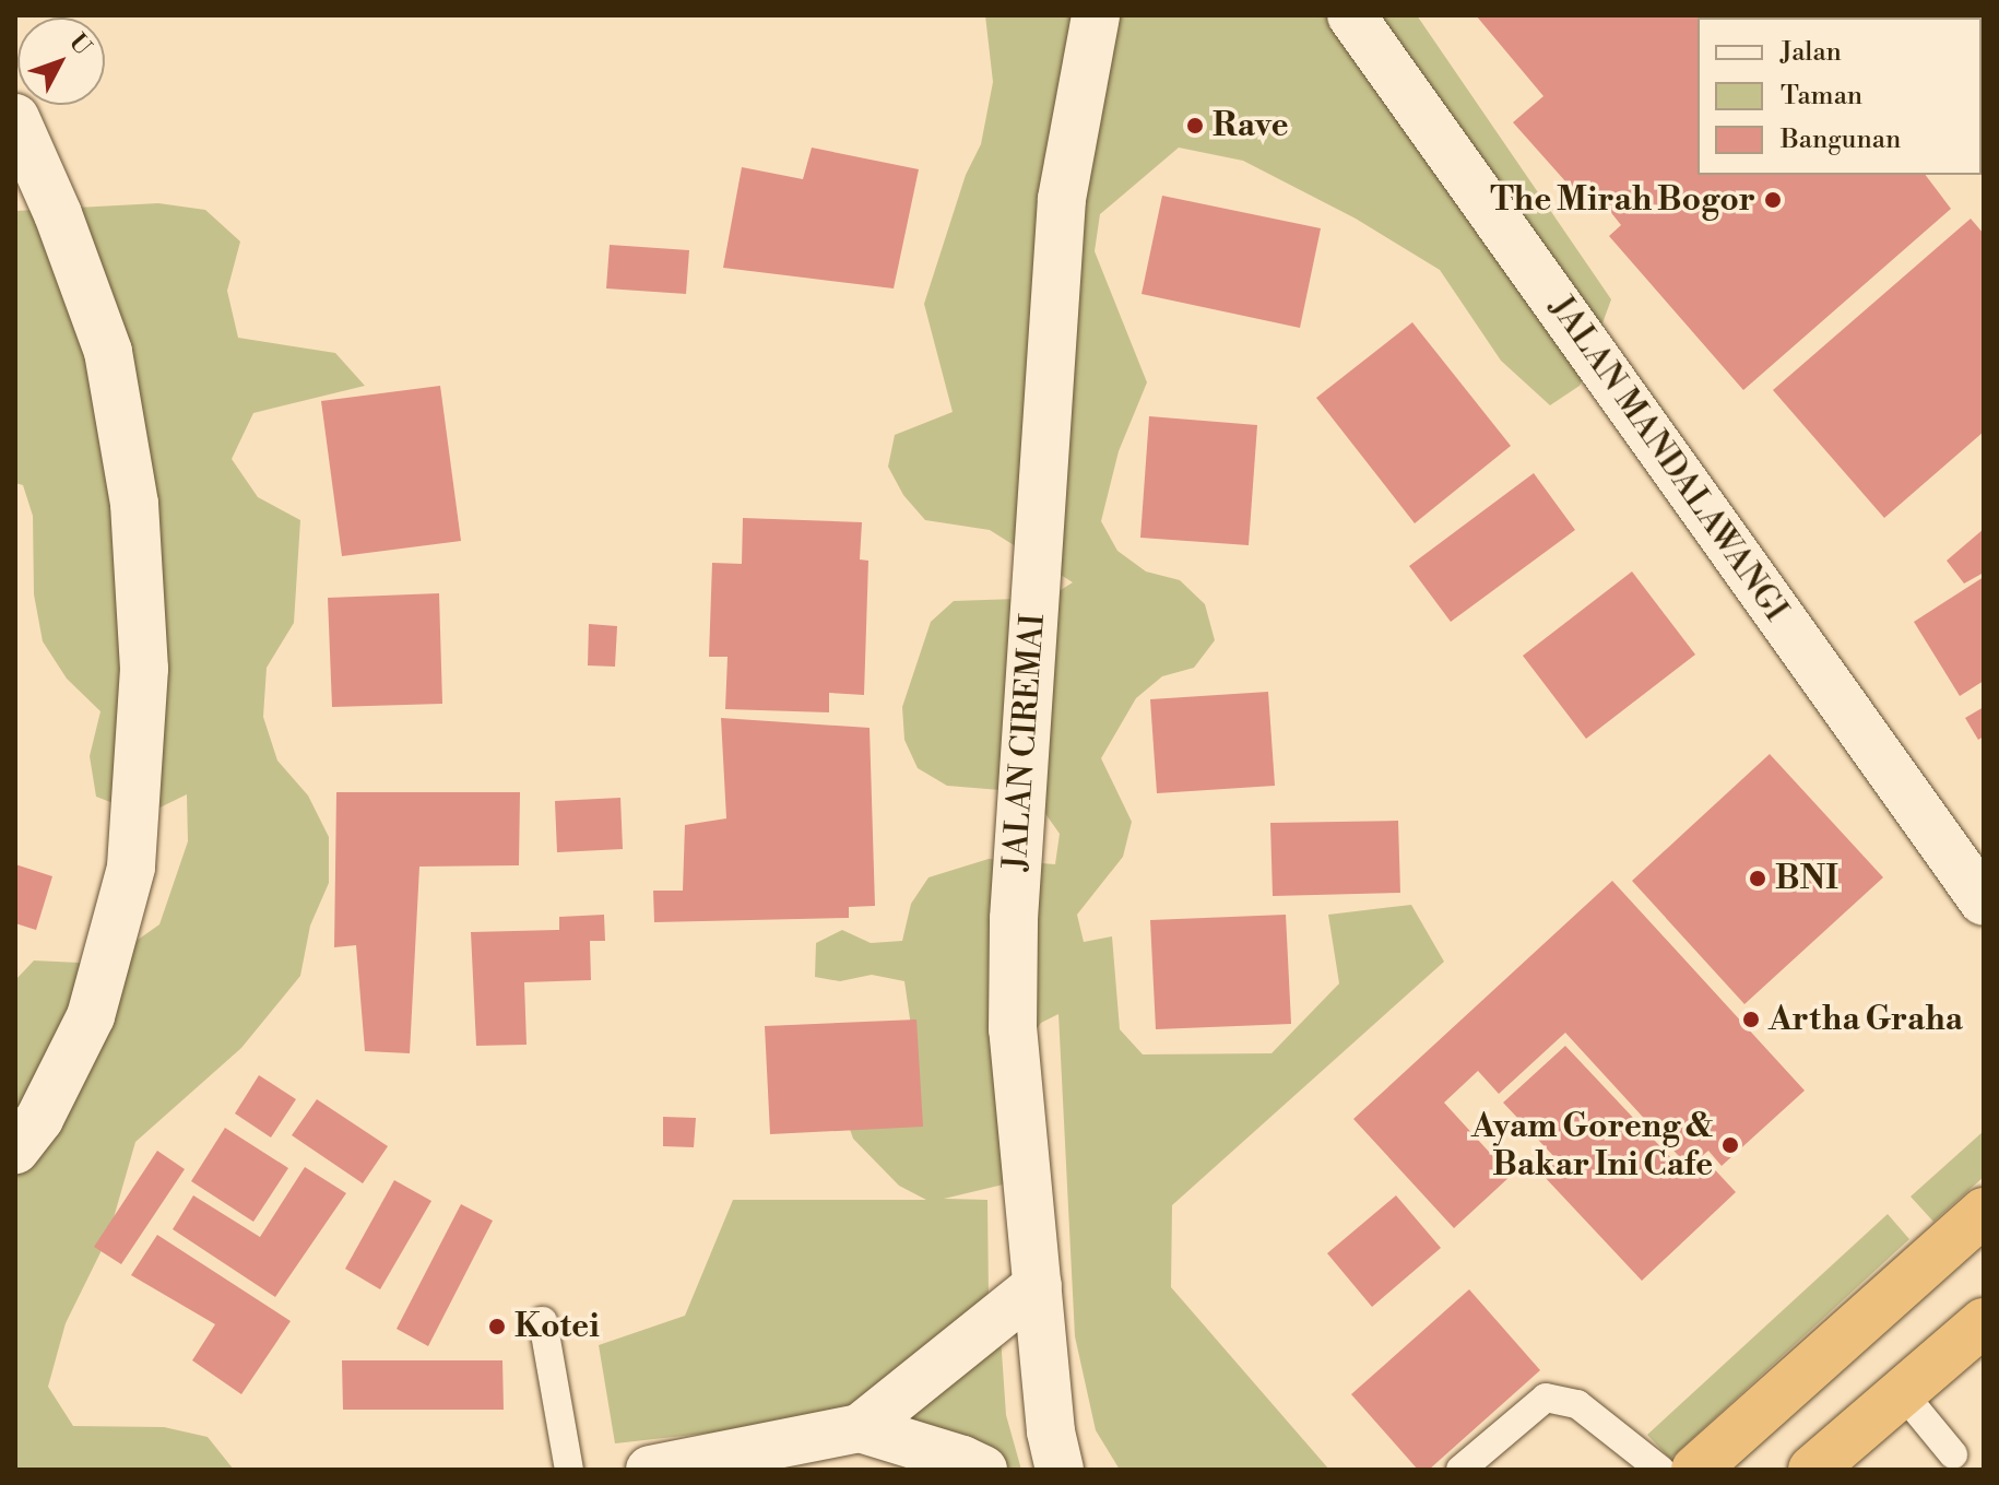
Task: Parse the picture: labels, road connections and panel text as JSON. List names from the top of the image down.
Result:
{
  "streets": {
    "street": ["JALAN MANDALAWANGI", "JALAN CIREMAI"]
  },
  "places": [
    "Rave",
    "The Mirah Bogor",
    "BNI",
    "Artha Graha",
    "Ayam Goreng & Bakar Ini Cafe",
    "Kotei"
  ],
  "legend": ["Jalan", "Taman", "Bangunan"],
  "north": "top right"
}
